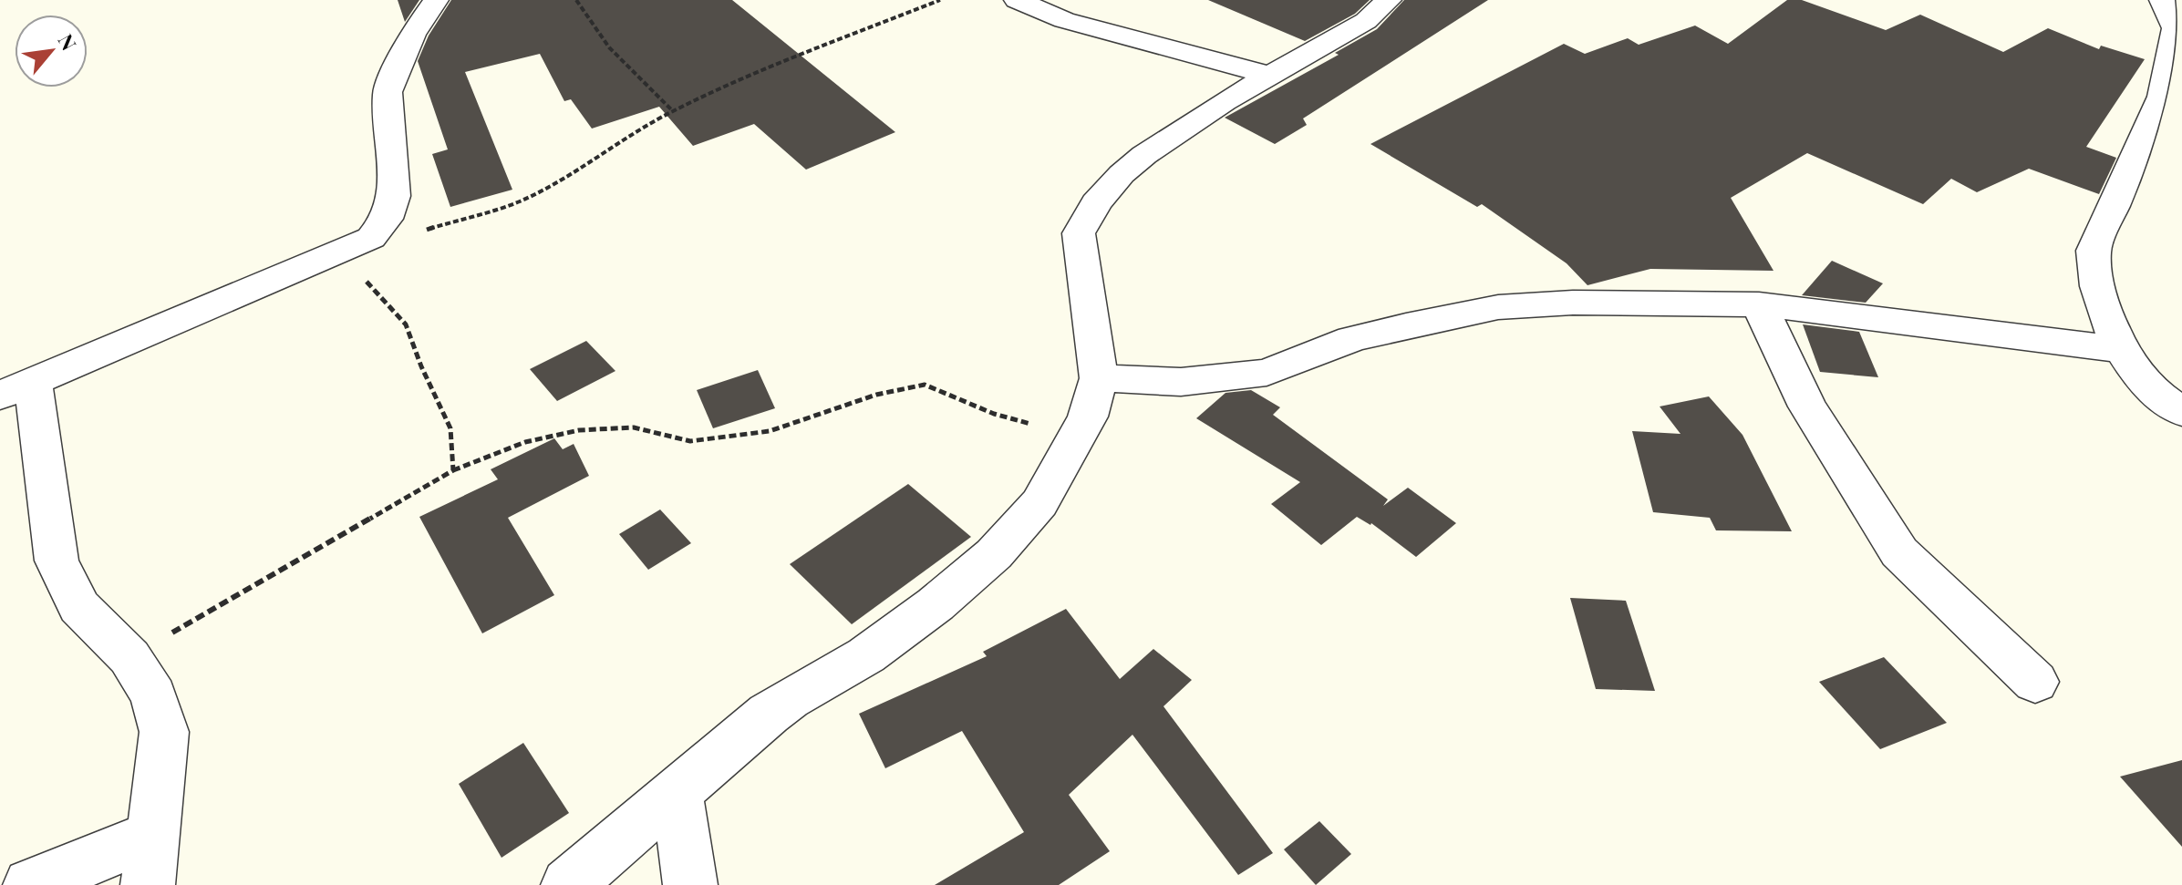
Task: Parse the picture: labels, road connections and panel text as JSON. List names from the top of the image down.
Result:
{
  "north": "top right"
}
